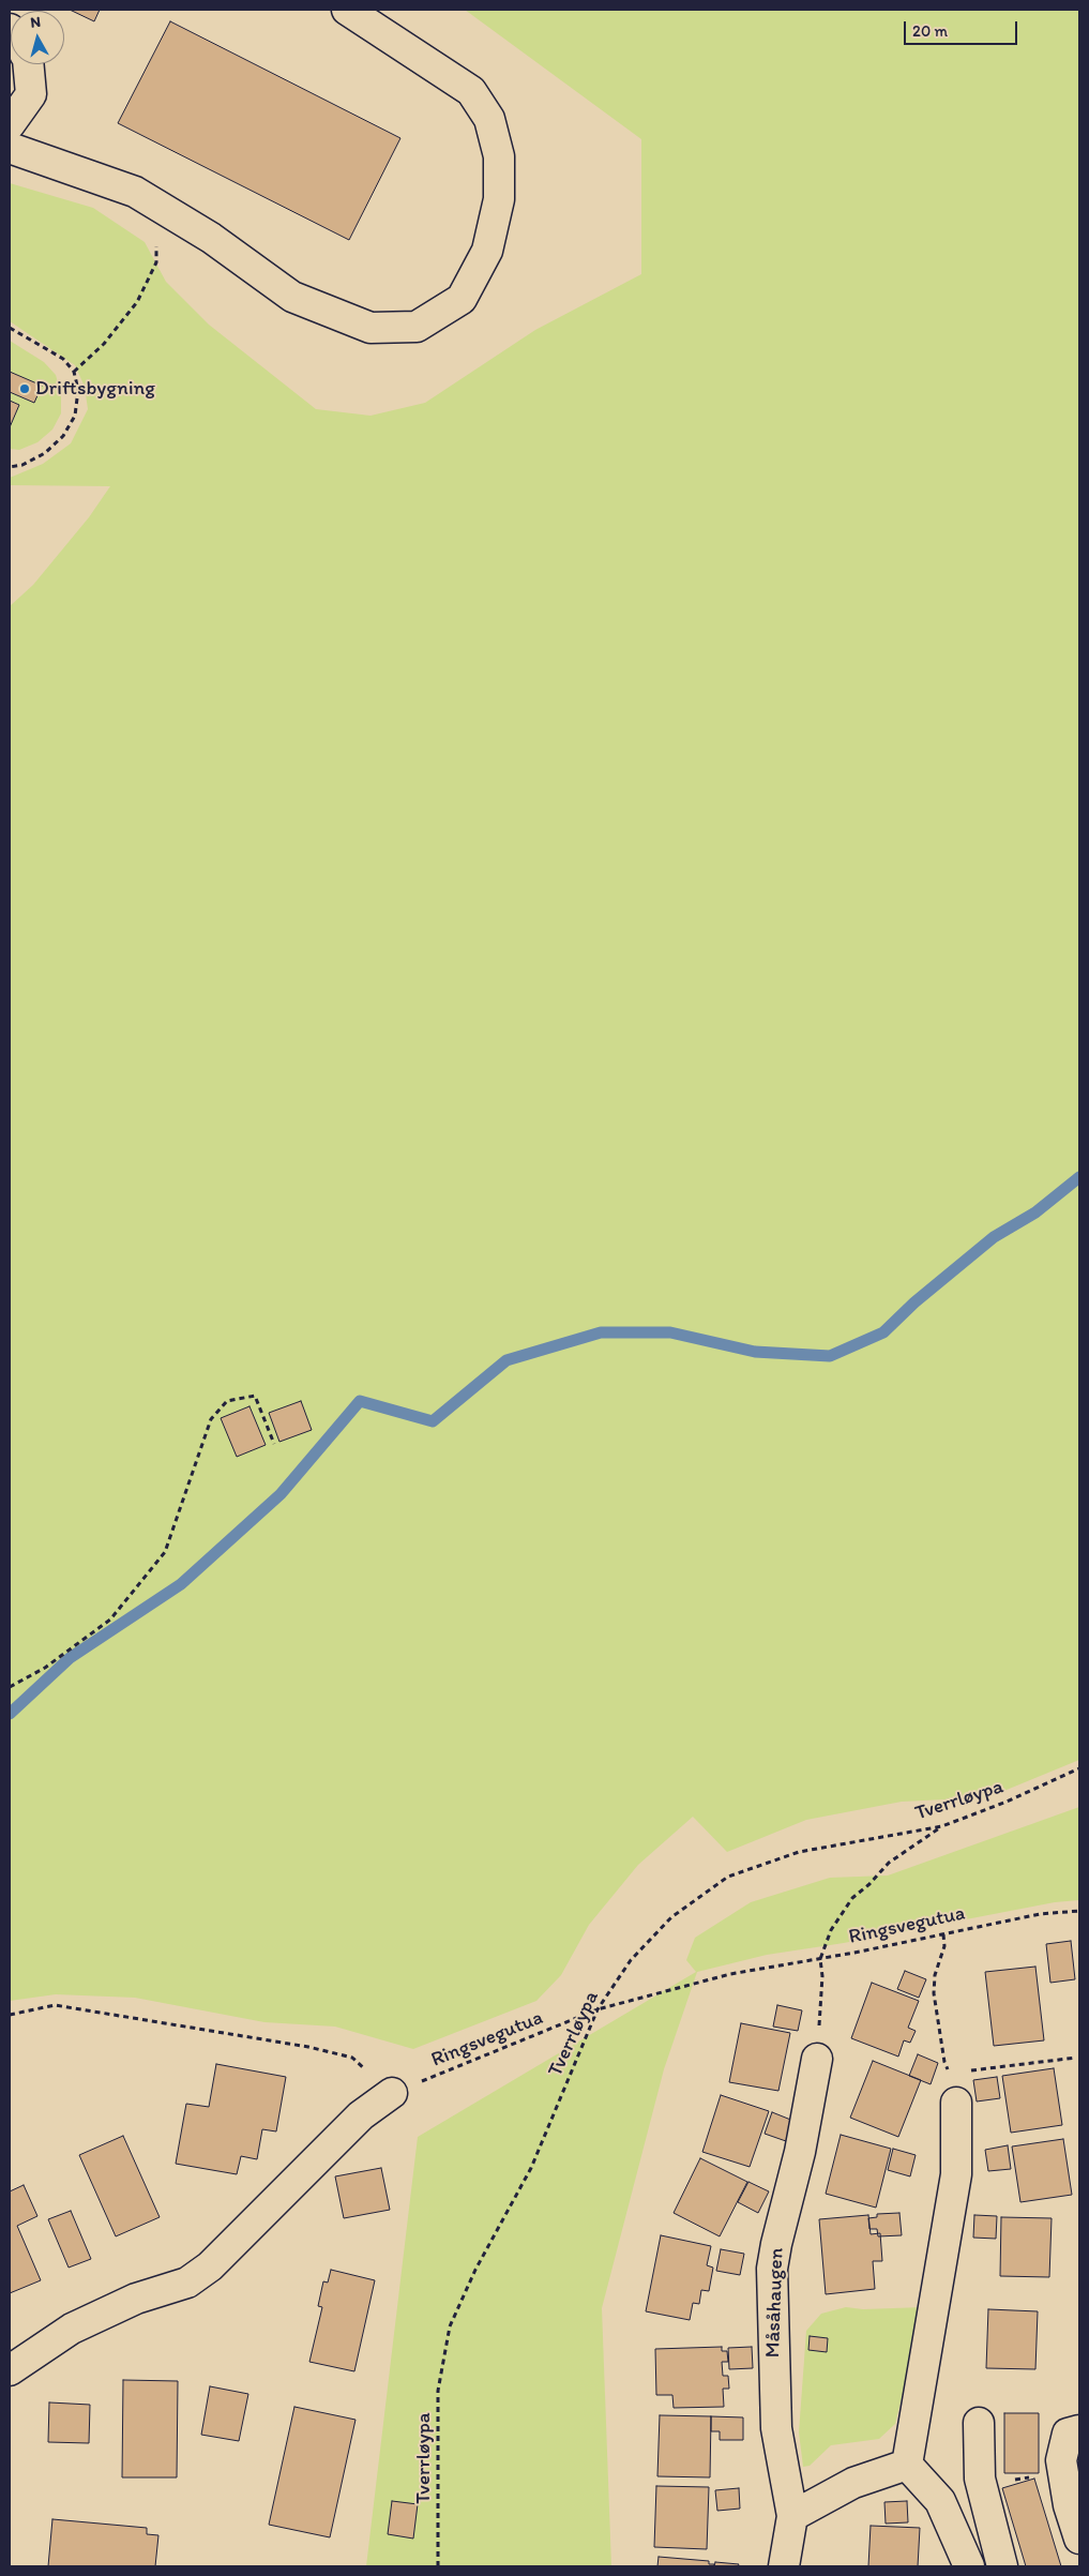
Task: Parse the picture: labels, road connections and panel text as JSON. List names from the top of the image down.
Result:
{
  "streets": {
    "street": ["Måsåhaugen"],
    "path": ["Tverrløypa", "Ringsvegutua"]
  },
  "crossings": [
    ["Tverrløypa", "Ringsvegutua"]
  ],
  "places": ["Driftsbygning"],
  "scale_bar": "20 m",
  "north": "top"
}
